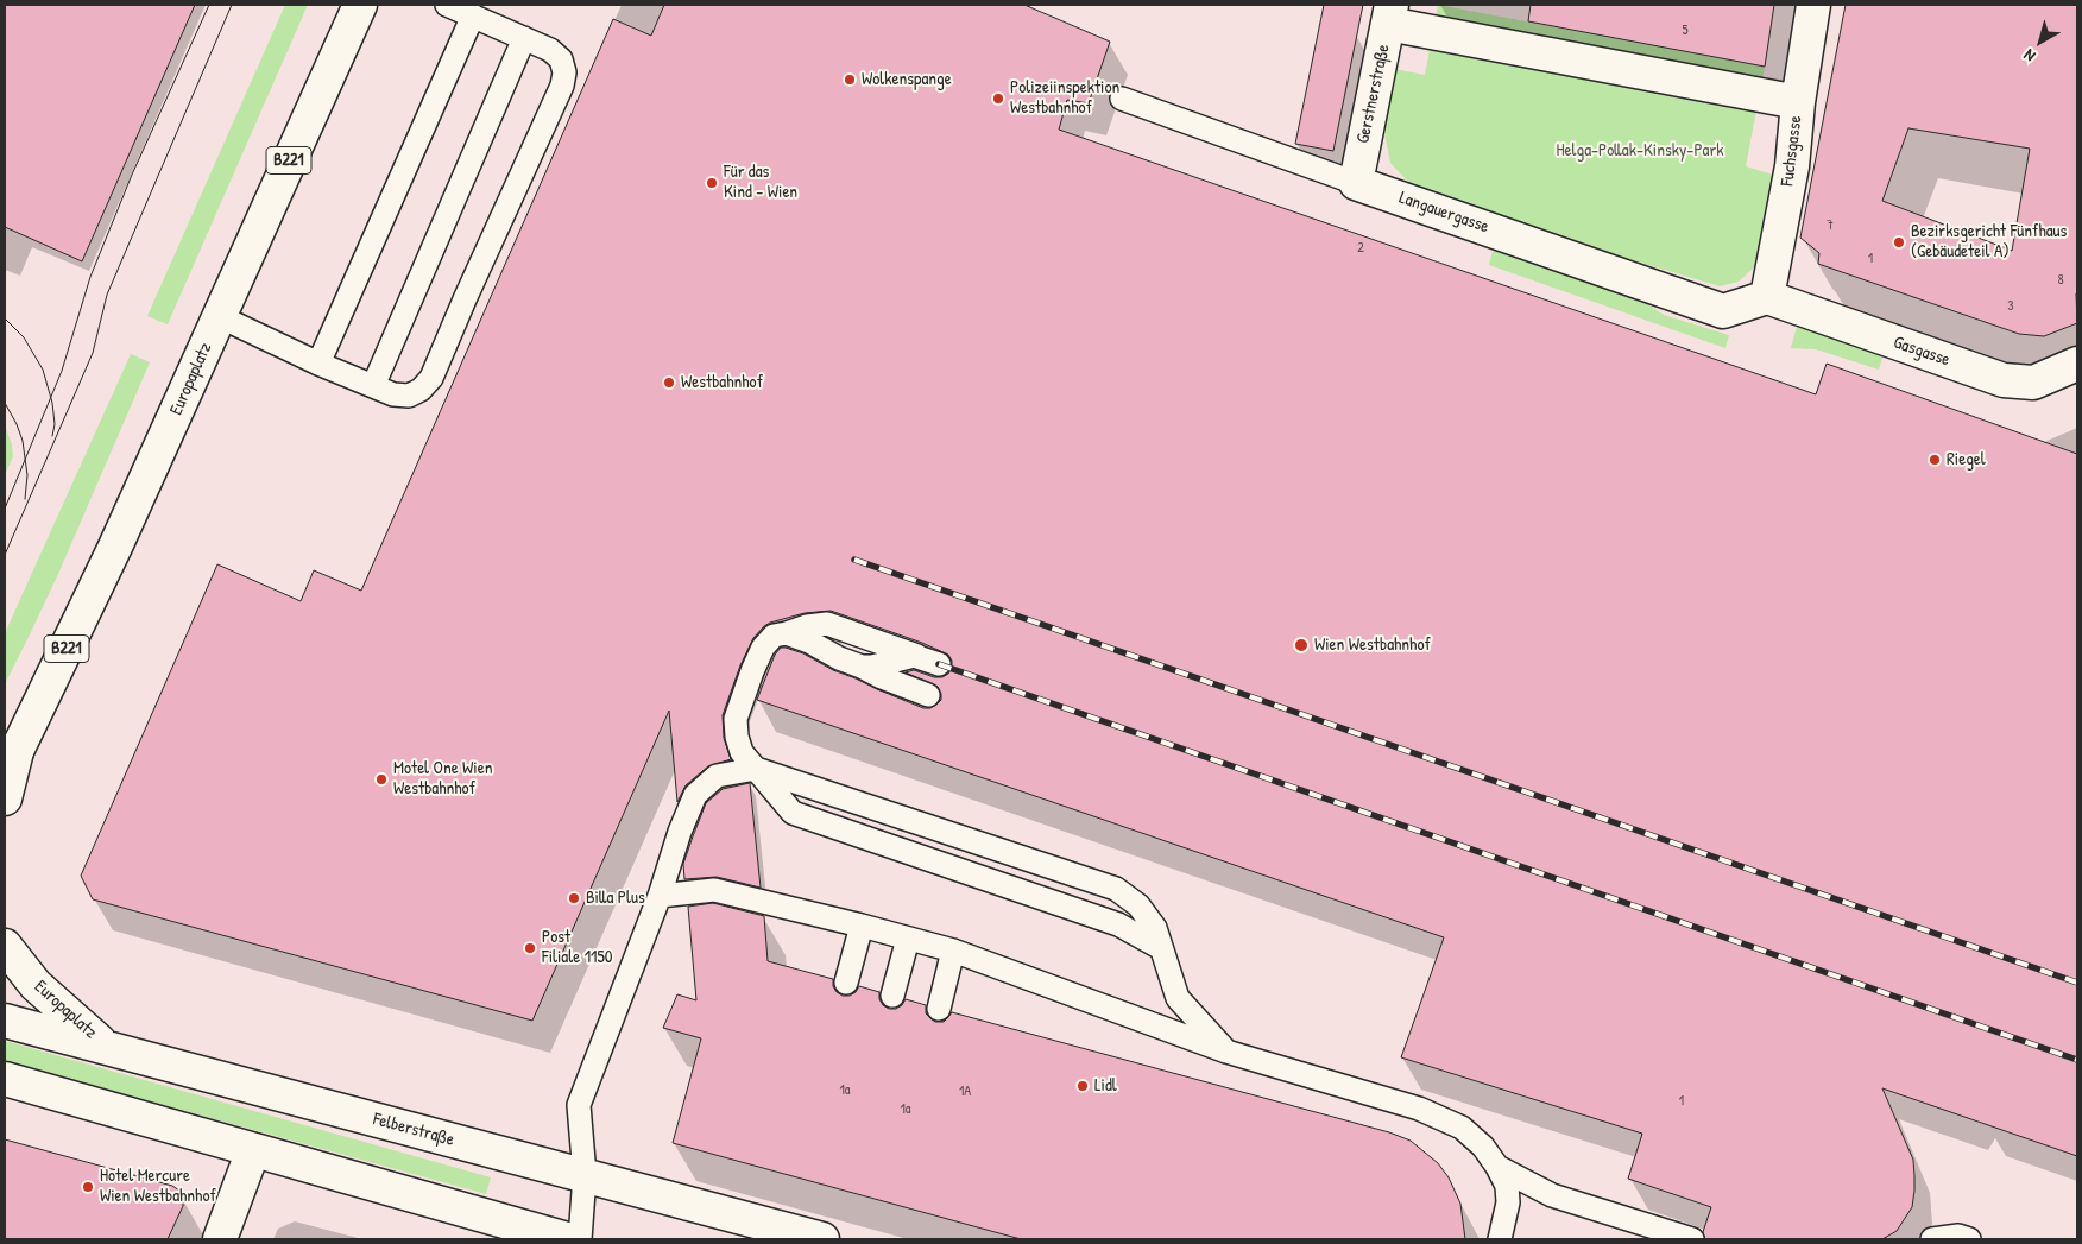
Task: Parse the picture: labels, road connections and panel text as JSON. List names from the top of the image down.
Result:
{
  "streets": {
    "main road": [
      "Gerstnerstraße",
      "Fuchsgasse",
      "B221",
      "Langauergasse",
      "Gasgasse",
      "Europaplatz",
      "Felberstraße"
    ]
  },
  "crossings": [
    ["Gerstnerstraße", "Langauergasse"],
    ["Fuchsgasse", "Langauergasse"],
    ["Fuchsgasse", "Gasgasse"],
    ["Langauergasse", "Gasgasse"],
    ["Europaplatz", "Felberstraße"]
  ],
  "parks": ["Helga-Pollak-Kinsky-Park"],
  "places": [
    "Wolkenspange",
    "Polizeiinspektion Westbahnhof",
    "Für das Kind - Wien",
    "Bezirksgericht Fünfhaus (Gebäudeteil A)",
    "Westbahnhof",
    "Riegel",
    "Wien Westbahnhof",
    "Motel One Wien Westbahnhof",
    "Billa Plus",
    "Post Filiale 1150",
    "Lidl",
    "Hotel Mercure Wien Westbahnhof"
  ],
  "house_numbers": [
    "5",
    "7",
    "2",
    "1",
    "8",
    "3",
    "1a",
    "1A",
    "1",
    "1a"
  ],
  "north": "bottom left"
}
